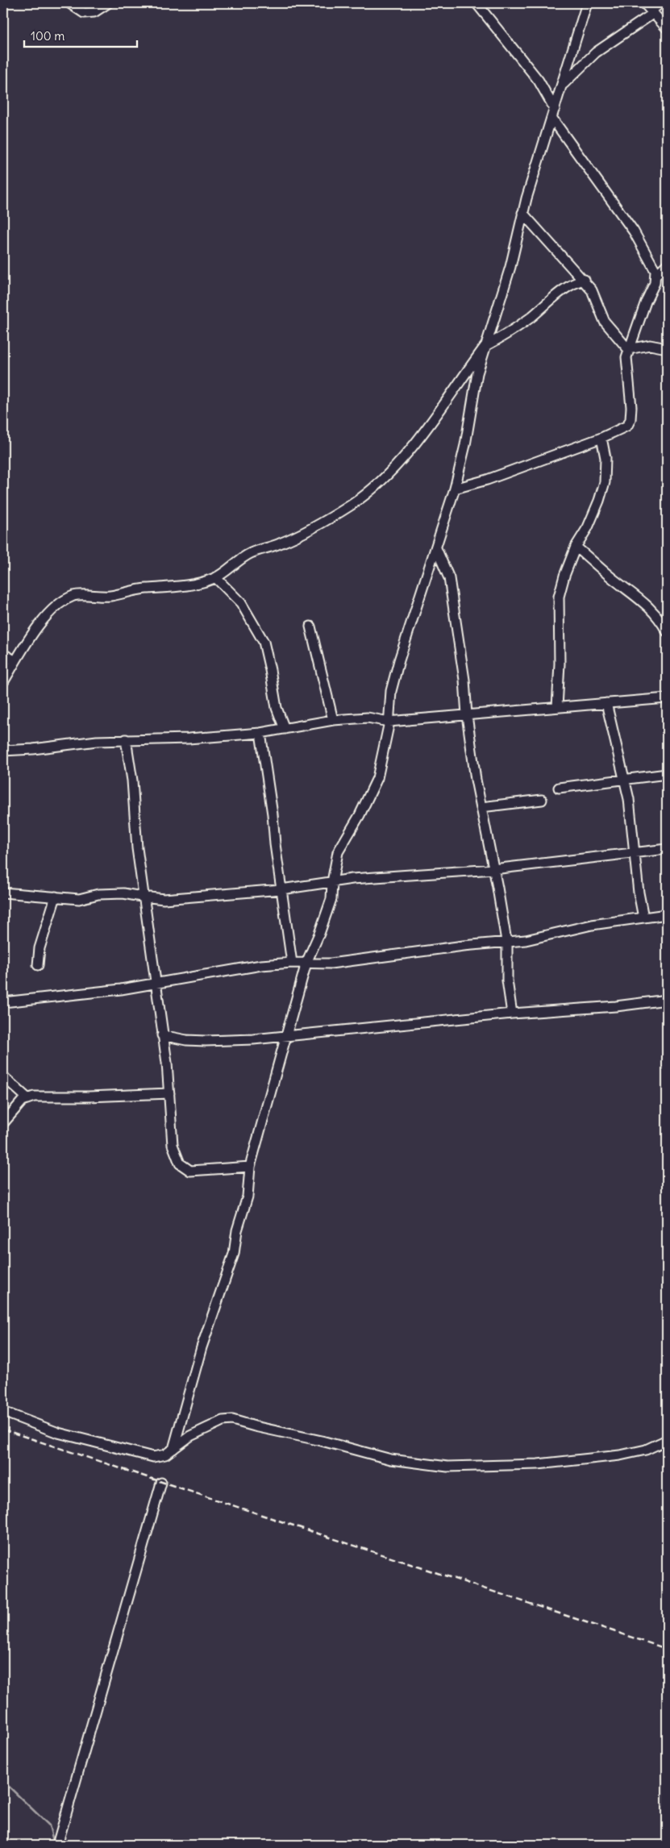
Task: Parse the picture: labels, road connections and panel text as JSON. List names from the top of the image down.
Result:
{
  "scale_bar": "100 m"
}
